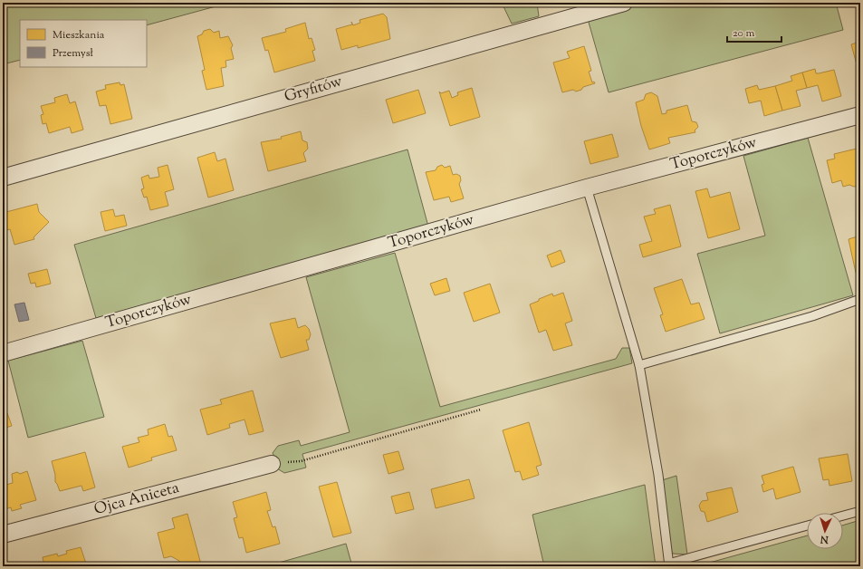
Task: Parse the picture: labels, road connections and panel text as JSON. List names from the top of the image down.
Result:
{
  "streets": {
    "street": ["Gryfitów", "Toporczyków", "Ojca Aniceta"]
  },
  "legend": ["Mieszkania", "Przemysł"],
  "scale_bar": "20 m",
  "north": "bottom"
}
